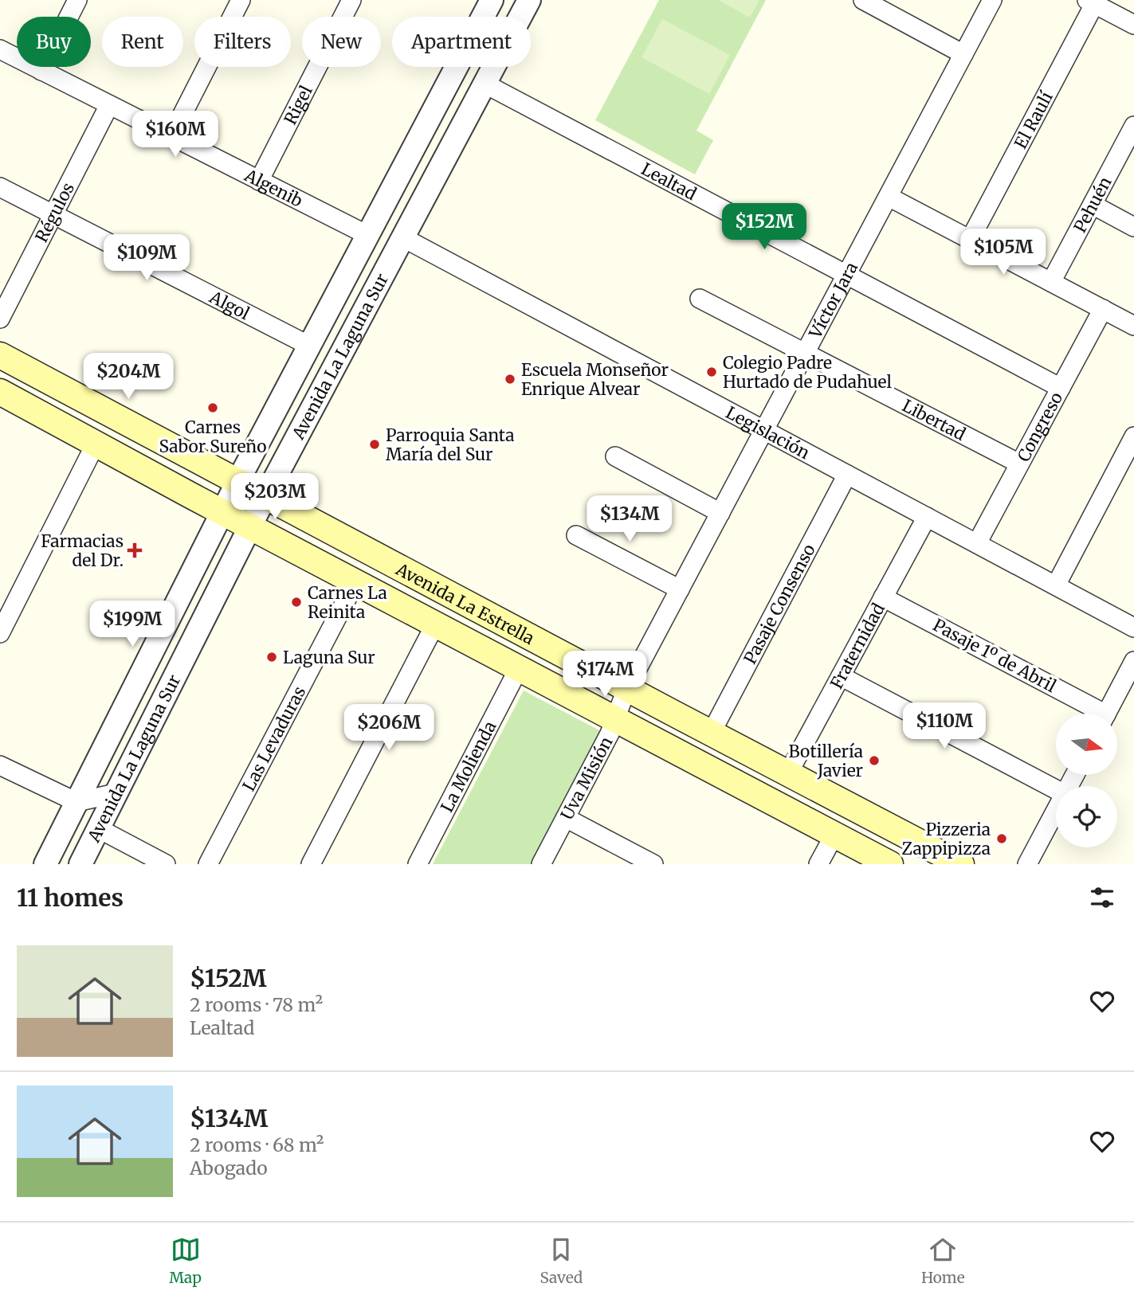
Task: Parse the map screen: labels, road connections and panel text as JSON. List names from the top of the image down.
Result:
{
  "streets": {
    "main road": ["Avenida La Estrella"],
    "street": [
      "Rigel",
      "El Raulí",
      "Lealtad",
      "Algenib",
      "Pehuén",
      "Régulos",
      "Víctor Jara",
      "Algol",
      "Avenida La Laguna Sur",
      "Libertad",
      "Congreso",
      "Legislación",
      "Pasaje Consenso",
      "Fraternidad",
      "Pasaje 1º de Abril",
      "Las Levaduras",
      "La Molienda",
      "Uva Misión"
    ]
  },
  "crossings": [
    ["Rigel", "Algenib"],
    ["Lealtad", "Víctor Jara"],
    ["Lealtad", "Avenida La Laguna Sur"],
    ["Lealtad", "Congreso"],
    ["Algenib", "Régulos"],
    ["Algenib", "Avenida La Laguna Sur"],
    ["Régulos", "Algol"],
    ["Víctor Jara", "Libertad"],
    ["Víctor Jara", "Legislación"],
    ["Víctor Jara", "Avenida La Estrella"],
    ["Víctor Jara", "Uva Misión"],
    ["Algol", "Avenida La Laguna Sur"],
    ["Avenida La Laguna Sur", "Legislación"],
    ["Avenida La Laguna Sur", "Avenida La Estrella"],
    ["Libertad", "Congreso"],
    ["Congreso", "Legislación"],
    ["Legislación", "Pasaje Consenso"],
    ["Legislación", "Fraternidad"],
    ["Avenida La Estrella", "Pasaje Consenso"],
    ["Avenida La Estrella", "Fraternidad"],
    ["Avenida La Estrella", "Las Levaduras"],
    ["Avenida La Estrella", "La Molienda"],
    ["Avenida La Estrella", "Uva Misión"],
    ["Fraternidad", "Pasaje 1º de Abril"]
  ],
  "places": {
    "other": [
      "Colegio Padre Hurtado de Pudahuel",
      "Escuela Monseñor Enrique Alvear",
      "Carnes Sabor Sureño",
      "Parroquia Santa María del Sur",
      "Carnes La Reinita",
      "Laguna Sur",
      "Botillería Javier",
      "Pizzeria Zappipizza"
    ],
    "health": ["Farmacias del Dr."]
  },
  "north": "right",
  "page": {
    "chip": [
      "Buy",
      "Rent",
      "Filters",
      "New",
      "Apartment"
    ],
    "price": [
      "$160M",
      "$152M",
      "$105M",
      "$109M",
      "$204M",
      "$203M",
      "$134M",
      "$199M",
      "$174M",
      "$110M",
      "$206M"
    ],
    "heading": "11 homes",
    "list": [
      {
        "name": "$152M",
        "note": "2 rooms · 78 m² · Lealtad"
      },
      {
        "name": "$134M",
        "note": "2 rooms · 68 m² · Abogado"
      }
    ],
    "tabs": ["Map", "Saved", "Home"]
  }
}
